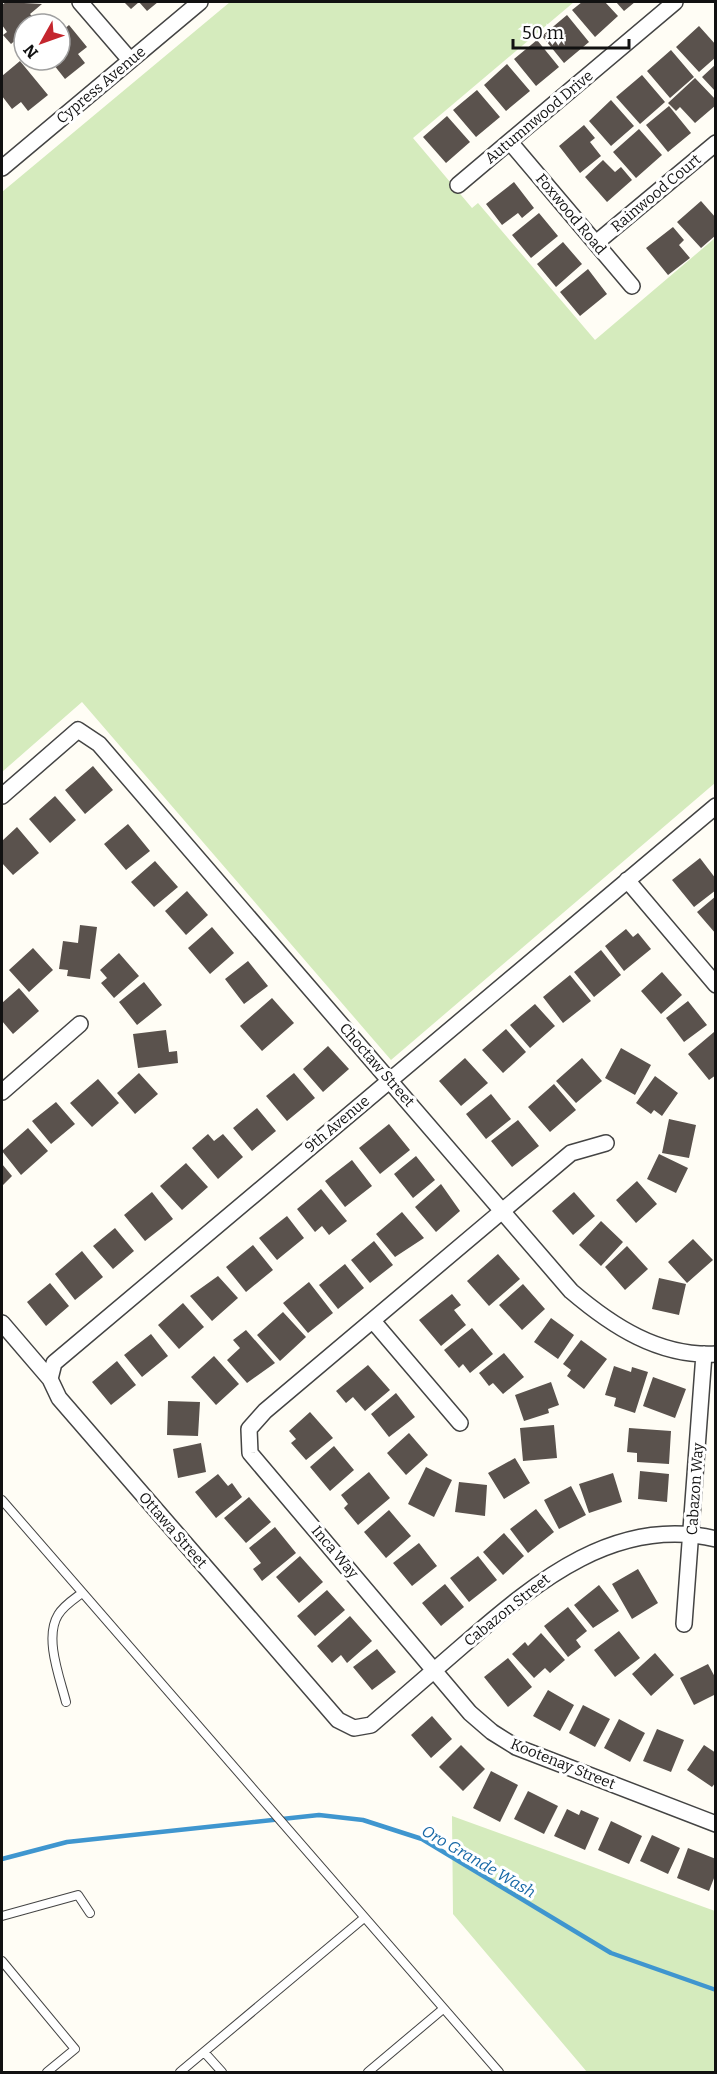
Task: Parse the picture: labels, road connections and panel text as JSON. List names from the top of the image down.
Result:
{
  "streets": {
    "street": [
      "Cypress Avenue",
      "Autumnwood Drive",
      "Rainwood Court",
      "Foxwood Road",
      "Choctaw Street",
      "9th Avenue",
      "Cabazon Way",
      "Ottawa Street",
      "Inca Way",
      "Cabazon Street",
      "Kootenay Street"
    ]
  },
  "crossings": [
    ["Autumnwood Drive", "Foxwood Road"],
    ["Rainwood Court", "Foxwood Road"],
    ["Choctaw Street", "9th Avenue"],
    ["Choctaw Street", "Cabazon Way"],
    ["9th Avenue", "Ottawa Street"],
    ["Cabazon Way", "Cabazon Street"],
    ["Ottawa Street", "Cabazon Street"],
    ["Inca Way", "Cabazon Street"],
    ["Inca Way", "Kootenay Street"],
    ["Cabazon Street", "Kootenay Street"]
  ],
  "water": ["Oro Grande Wash"],
  "scale_bar": "50 m",
  "north": "bottom left"
}
